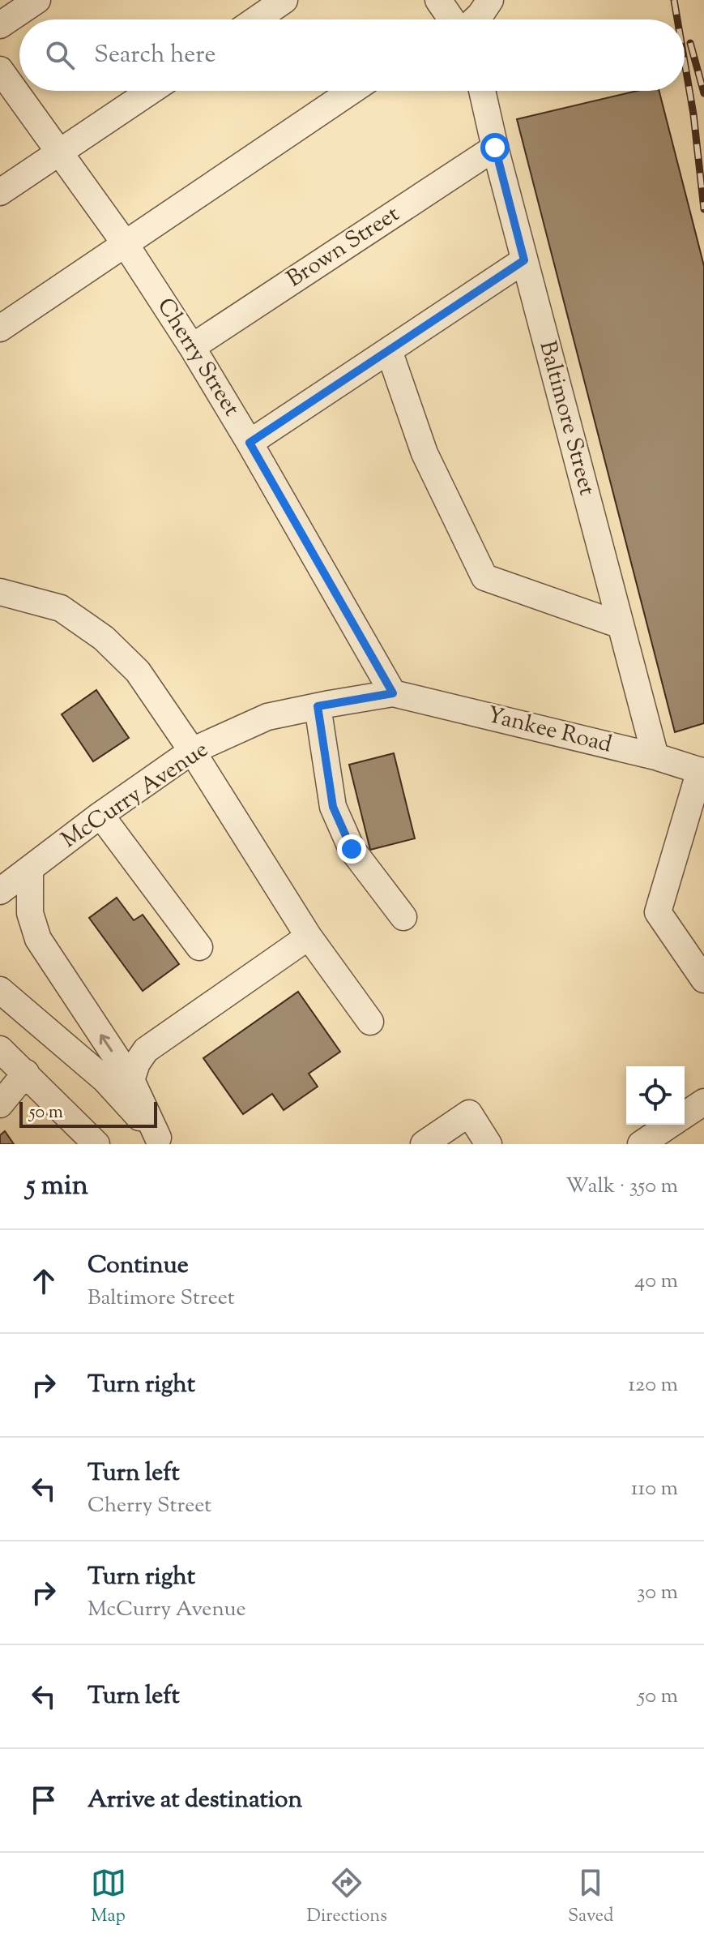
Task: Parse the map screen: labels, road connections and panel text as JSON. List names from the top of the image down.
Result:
{
  "streets": {
    "street": [
      "Brown Street",
      "Cherry Street",
      "Baltimore Street",
      "Yankee Road",
      "McCurry Avenue"
    ]
  },
  "crossings": [
    ["Brown Street", "Cherry Street"],
    ["Brown Street", "Baltimore Street"],
    ["Cherry Street", "Yankee Road"],
    ["Cherry Street", "McCurry Avenue"],
    ["Baltimore Street", "Yankee Road"],
    ["Yankee Road", "McCurry Avenue"]
  ],
  "scale_bar": "50 m",
  "page": {
    "search": "Search here",
    "scale": "50 m",
    "heading": ["5 min", "Walk · 350 m"],
    "list": [
      ["Continue", "Baltimore Street", "40 m"],
      ["Turn right", "120 m"],
      ["Turn left", "Cherry Street", "110 m"],
      ["Turn right", "McCurry Avenue", "30 m"],
      ["Turn left", "50 m"],
      "Arrive at destination"
    ],
    "nav": ["Map", "Directions", "Saved"]
  }
}
